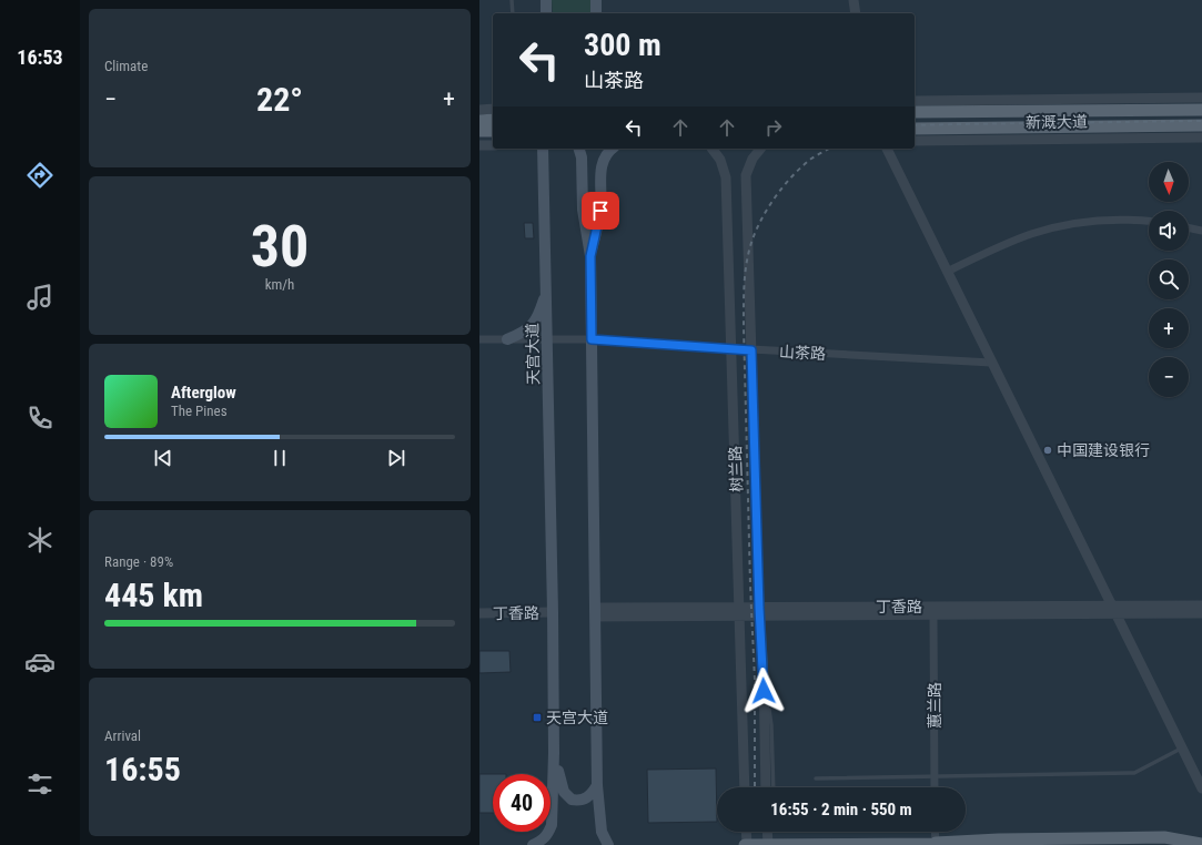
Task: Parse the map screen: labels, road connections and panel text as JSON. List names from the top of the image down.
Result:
{
  "streets": {
    "main road": ["新溉大道", "天宫大道"],
    "street": [
      "山茶路",
      "树兰路",
      "丁香路",
      "蕙兰路"
    ]
  },
  "crossings": [
    ["山茶路", "天宫大道"],
    ["山茶路", "树兰路"],
    ["天宫大道", "丁香路"],
    ["树兰路", "丁香路"],
    ["丁香路", "蕙兰路"]
  ],
  "places": {
    "other": ["中国建设银行"],
    "transit": ["天宫大道"]
  },
  "north": "bottom",
  "page": {
    "tabs": "16:53",
    "tile": [
      "Climate",
      ["30", "km/h"],
      ["Range · 89%", "445 km"],
      ["Arrival", "16:55"]
    ],
    "turn": ["300 m", "山茶路"],
    "heat": ["−", "22°", "+"],
    "map_buttons": ["+", "−"],
    "song": ["Afterglow", "The Pines"],
    "limit": "40",
    "trip": "16:55 · 2 min · 550 m"
  }
}
